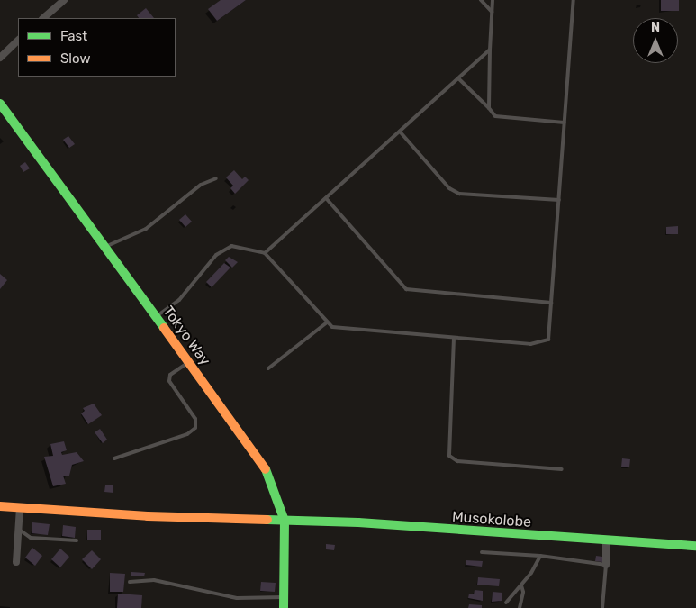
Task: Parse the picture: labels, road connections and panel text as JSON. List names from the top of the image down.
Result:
{
  "streets": {
    "street": ["Tokyo Way", "Musokolobe"]
  },
  "crossings": [
    ["Tokyo Way", "Musokolobe"]
  ],
  "legend": ["Fast", "Slow"],
  "north": "top"
}
